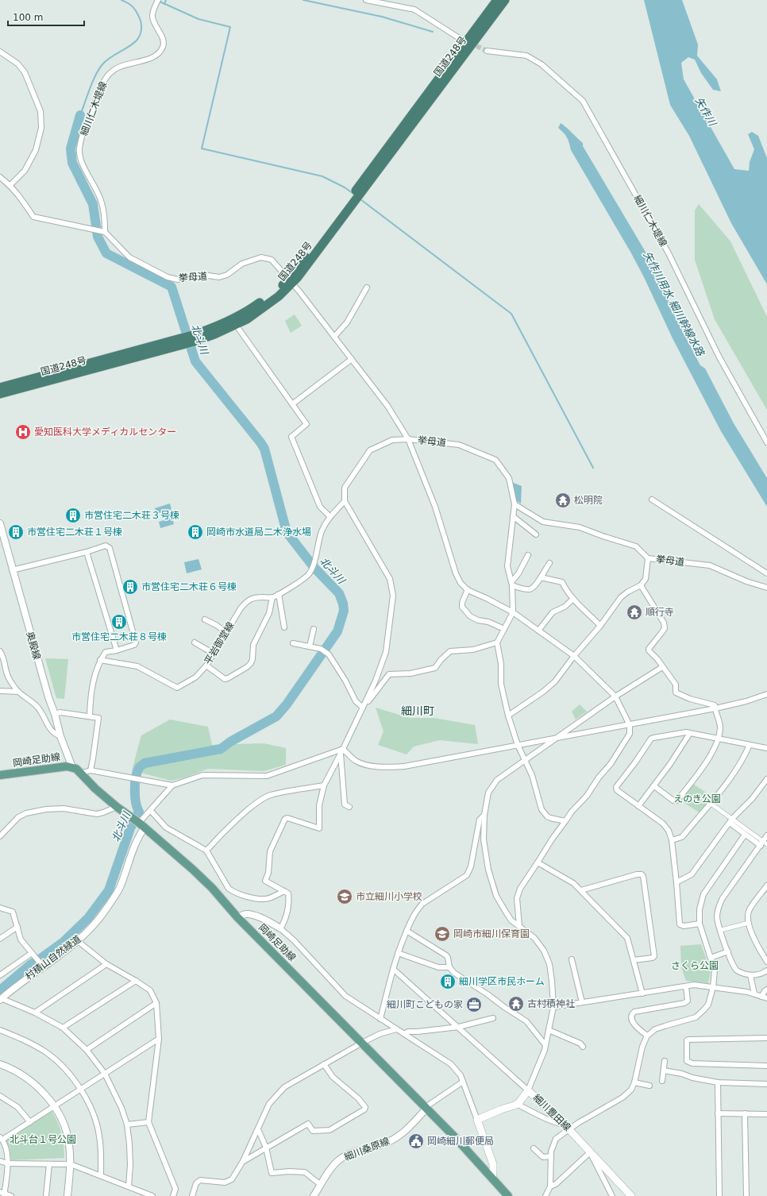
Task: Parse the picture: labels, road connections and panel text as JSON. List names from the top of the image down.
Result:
{
  "streets": {
    "highway": ["国道248号"],
    "main road": ["岡崎足助線", "細川豊田線"],
    "street": [
      "細川仁木堤線",
      "挙母道",
      "平岩御堂線",
      "奥殿線",
      "村積山自然緑道",
      "細川桑原線"
    ]
  },
  "crossings": [
    ["国道248号", "挙母道"],
    ["細川仁木堤線", "挙母道"],
    ["奥殿線", "岡崎足助線"],
    ["岡崎足助線", "村積山自然緑道"],
    ["岡崎足助線", "細川桑原線"]
  ],
  "districts": ["細川町"],
  "water": ["矢作川", "矢作川用水 細川幹線水路", "北斗川"],
  "parks": ["えのき公園", "さくら公園", "北斗台１号公園"],
  "places": {
    "hospital": ["愛知医科大学メディカルセンター"],
    "temple": ["松明院", "順行寺", "古村積神社"],
    "building": [
      "市営住宅二木荘３号棟",
      "市営住宅二木荘１号棟",
      "岡崎市水道局二木浄水場",
      "市営住宅二木荘６号棟",
      "市営住宅二木荘８号棟",
      "細川学区市民ホーム"
    ],
    "school or university": ["市立細川小学校", "岡崎市細川保育園"],
    "office": ["細川町こどもの家"],
    "public building": ["岡崎細川郵便局"]
  },
  "scale_bar": "100 m"
}
